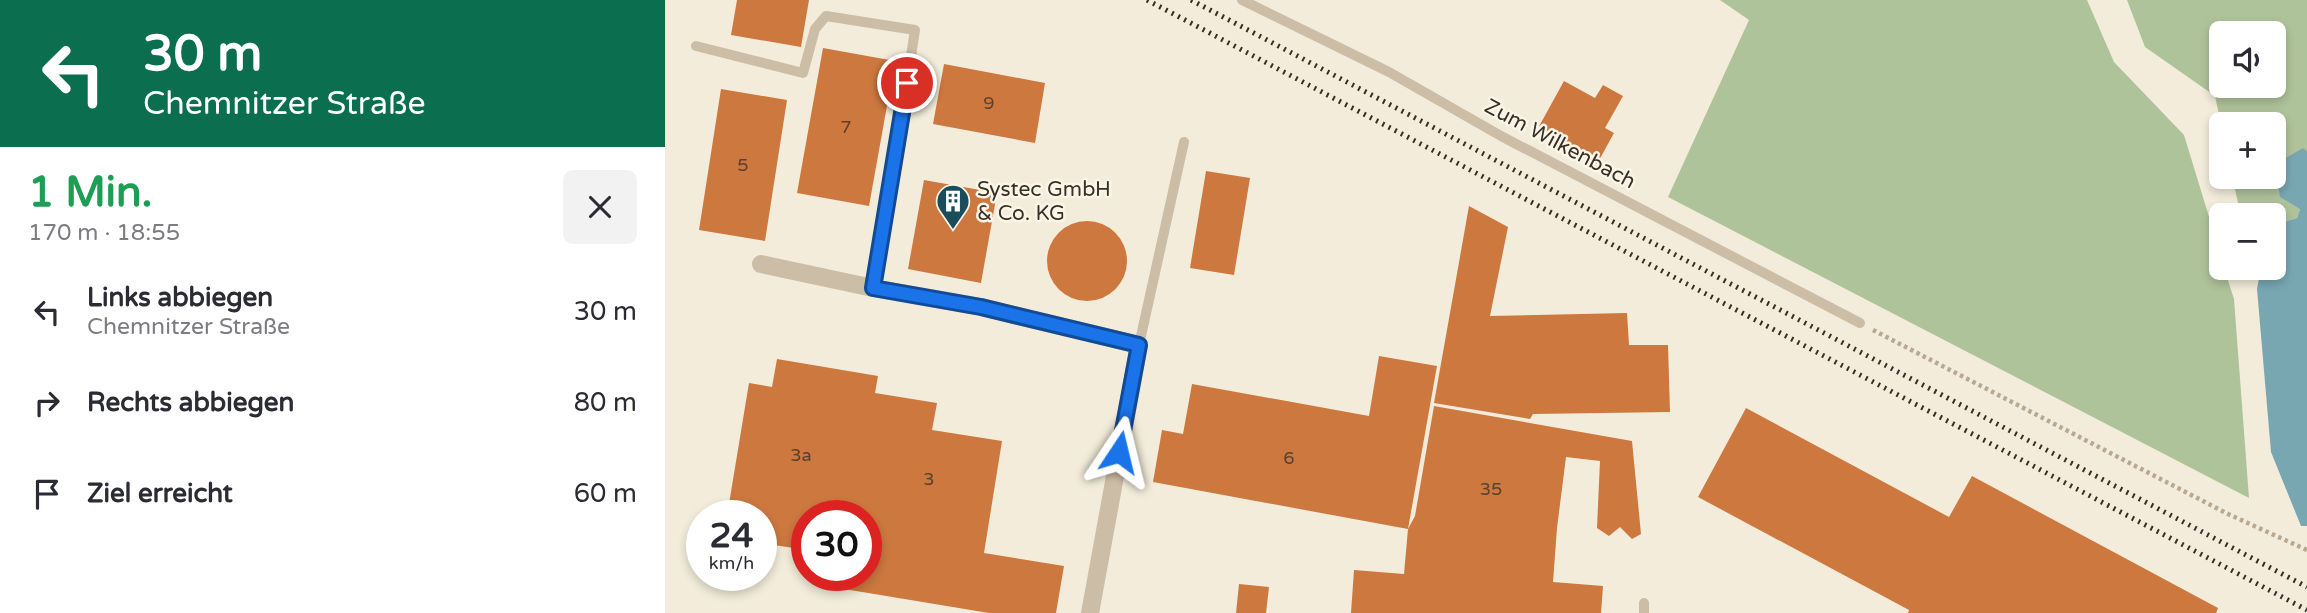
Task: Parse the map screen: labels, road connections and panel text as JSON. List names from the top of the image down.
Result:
{
  "streets": {
    "lane": ["Zum Wilkenbach"]
  },
  "places": {
    "building": ["Systec GmbH & Co. KG"]
  },
  "house_numbers": [
    "9",
    "7",
    "5",
    "3a",
    "6",
    "3",
    "35"
  ],
  "page": {
    "turn": ["30 m", "Chemnitzer Straße"],
    "map_buttons": ["+", "−"],
    "heading": ["1 Min.", "170 m · 18:55"],
    "list": [
      {
        "name": "Links abbiegen",
        "note": "Chemnitzer Straße",
        "value": "30 m"
      },
      {
        "name": "Rechts abbiegen",
        "value": "80 m"
      },
      {
        "name": "Ziel erreicht",
        "value": "60 m"
      }
    ],
    "speed": "24 km/h",
    "limit": "30"
  }
}
